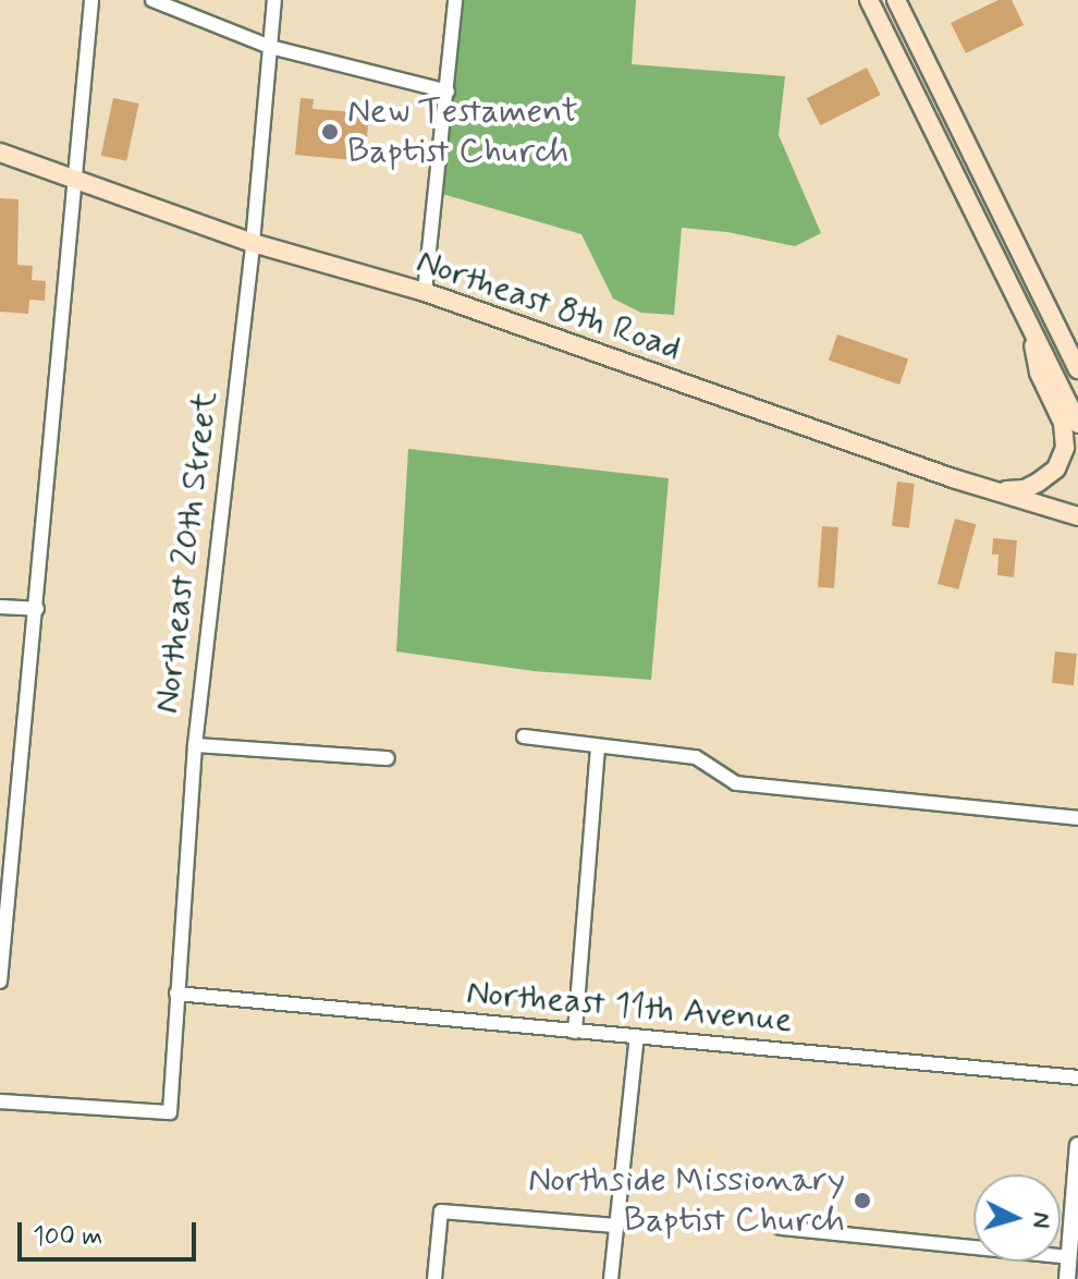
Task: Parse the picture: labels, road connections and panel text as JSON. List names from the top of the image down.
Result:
{
  "streets": {
    "main road": ["Northeast 8th Road"],
    "street": ["Northeast 20th Street", "Northeast 11th Avenue"]
  },
  "crossings": [
    ["Northeast 8th Road", "Northeast 20th Street"],
    ["Northeast 20th Street", "Northeast 11th Avenue"]
  ],
  "places": ["New Testament Baptist Church", "Northside Missionary Baptist Church"],
  "scale_bar": "100 m",
  "north": "right"
}
